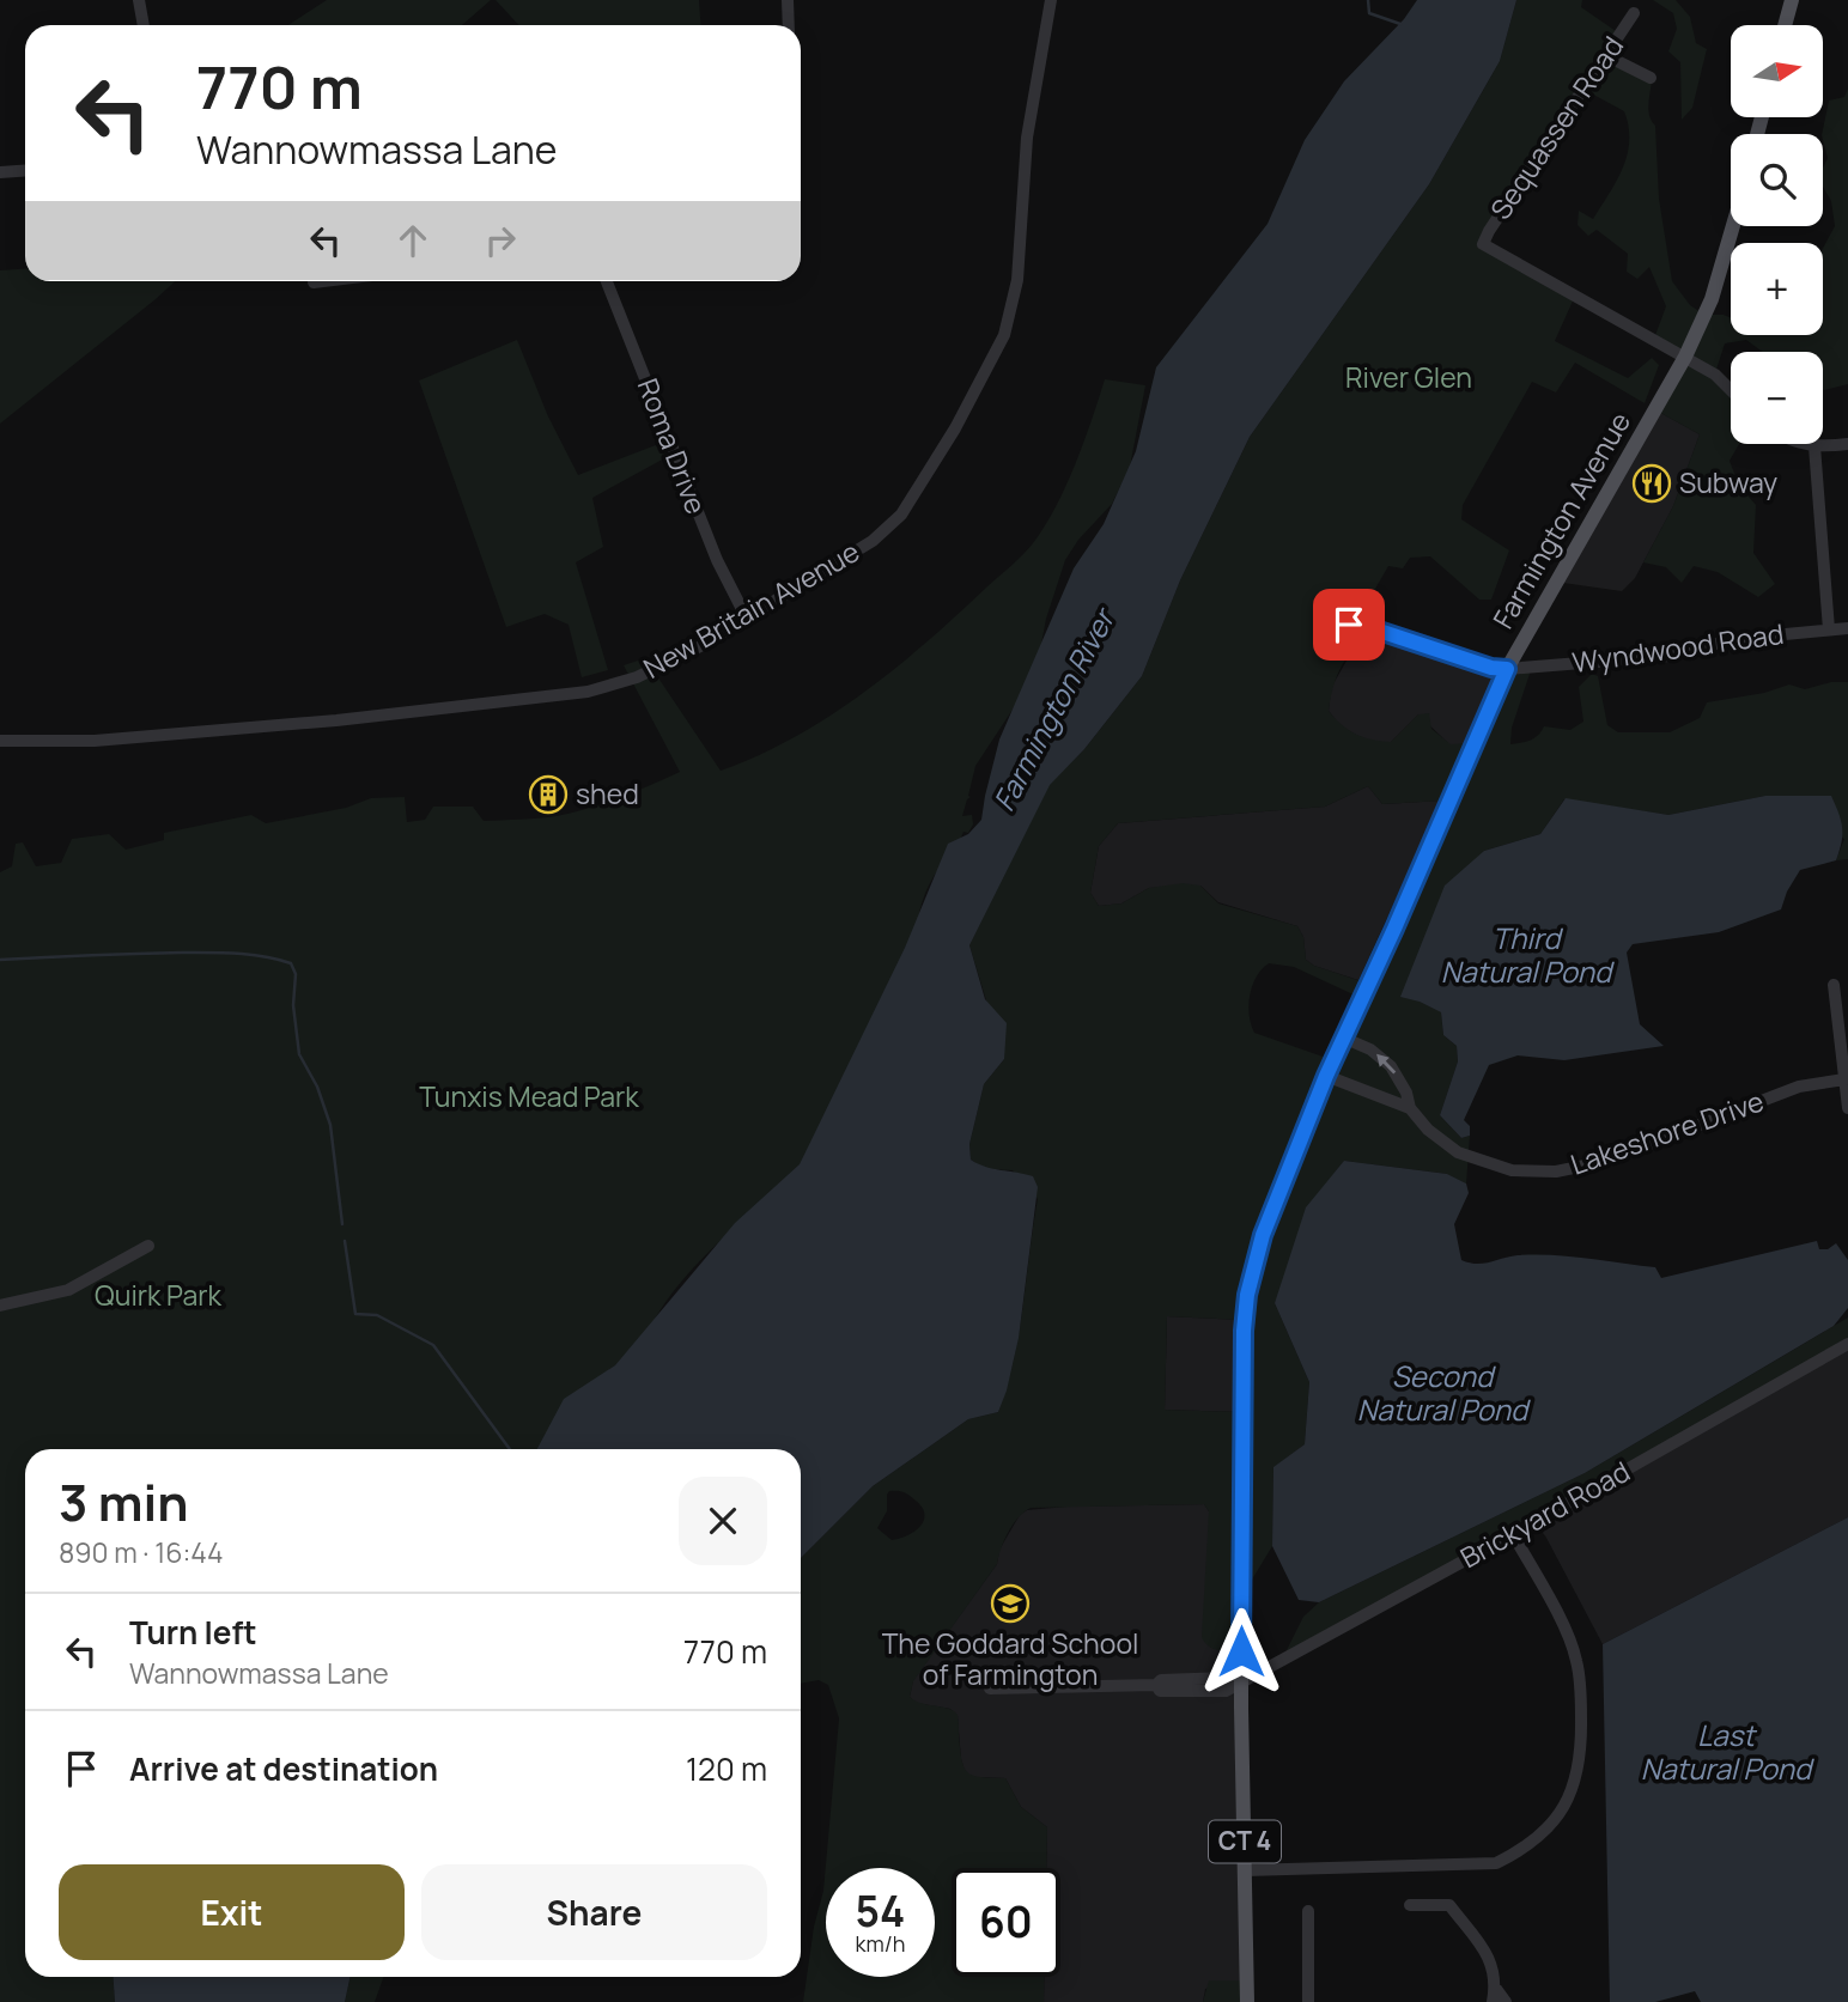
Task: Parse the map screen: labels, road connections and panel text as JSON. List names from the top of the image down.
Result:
{
  "streets": {
    "main road": ["Farmington Avenue", "CT 4"],
    "street": [
      "Sequassen Road",
      "Roma Drive",
      "New Britain Avenue",
      "Wyndwood Road",
      "Lakeshore Drive",
      "Brickyard Road"
    ]
  },
  "crossings": [
    ["Sequassen Road", "Farmington Avenue"],
    ["Roma Drive", "New Britain Avenue"],
    ["Farmington Avenue", "Wyndwood Road"],
    ["Farmington Avenue", "Lakeshore Drive"],
    ["Farmington Avenue", "Brickyard Road"]
  ],
  "water": [
    "Farmington River",
    "Third Natural Pond",
    "Second Natural Pond",
    "Last Natural Pond"
  ],
  "parks": ["River Glen", "Tunxis Mead Park", "Quirk Park"],
  "places": {
    "restaurant": ["Subway"],
    "building": ["shed"],
    "school or university": ["The Goddard School of Farmington"]
  },
  "north": "right",
  "page": {
    "map_buttons": ["+", "−"],
    "turn": ["770 m", "Wannowmassa Lane"],
    "heading": ["3 min", "890 m · 16:44"],
    "list": [
      {
        "name": "Turn left",
        "note": "Wannowmassa Lane",
        "value": "770 m"
      },
      {
        "name": "Arrive at destination",
        "value": "120 m"
      }
    ],
    "buttons": ["Exit", "Share"],
    "speed": "54 km/h",
    "limit": "60"
  }
}
